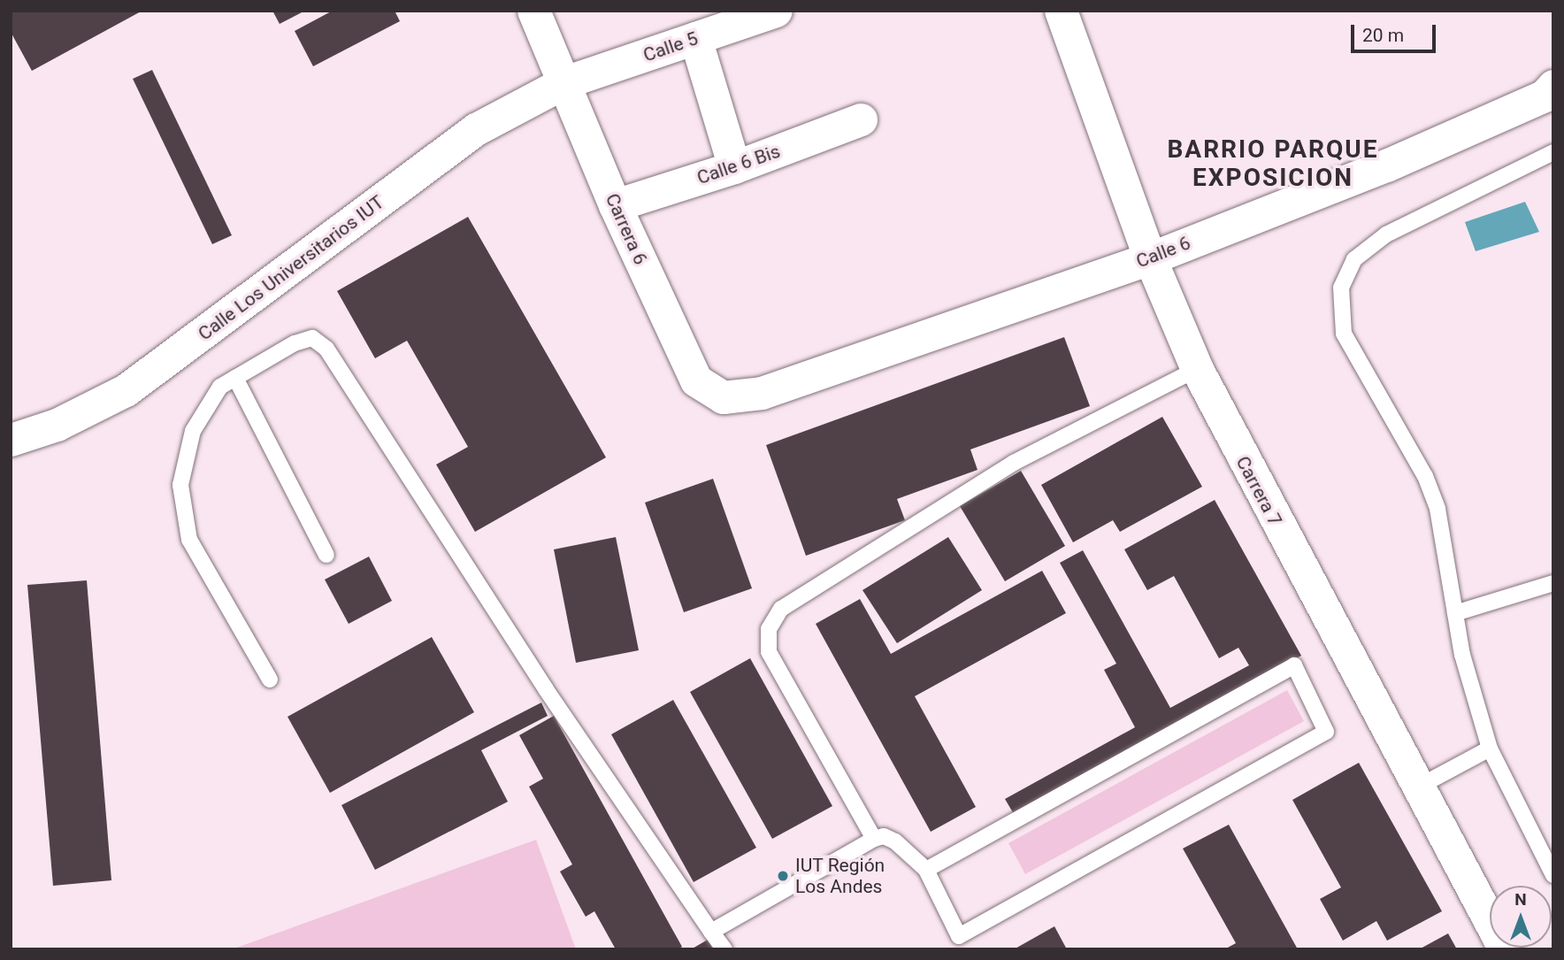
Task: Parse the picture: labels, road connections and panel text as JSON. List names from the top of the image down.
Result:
{
  "streets": {
    "street": [
      "Calle 5",
      "Calle 6 Bis",
      "Carrera 6",
      "Calle 6",
      "Calle Los Universitarios IUT",
      "Carrera 7"
    ]
  },
  "crossings": [
    ["Calle 5", "Carrera 6"],
    ["Calle 5", "Calle Los Universitarios IUT"],
    ["Calle 6 Bis", "Carrera 6"],
    ["Carrera 6", "Calle 6"],
    ["Carrera 6", "Calle Los Universitarios IUT"],
    ["Calle 6", "Carrera 7"]
  ],
  "districts": ["BARRIO PARQUE EXPOSICION"],
  "places": ["IUT Región Los Andes"],
  "scale_bar": "20 m",
  "north": "top"
}
